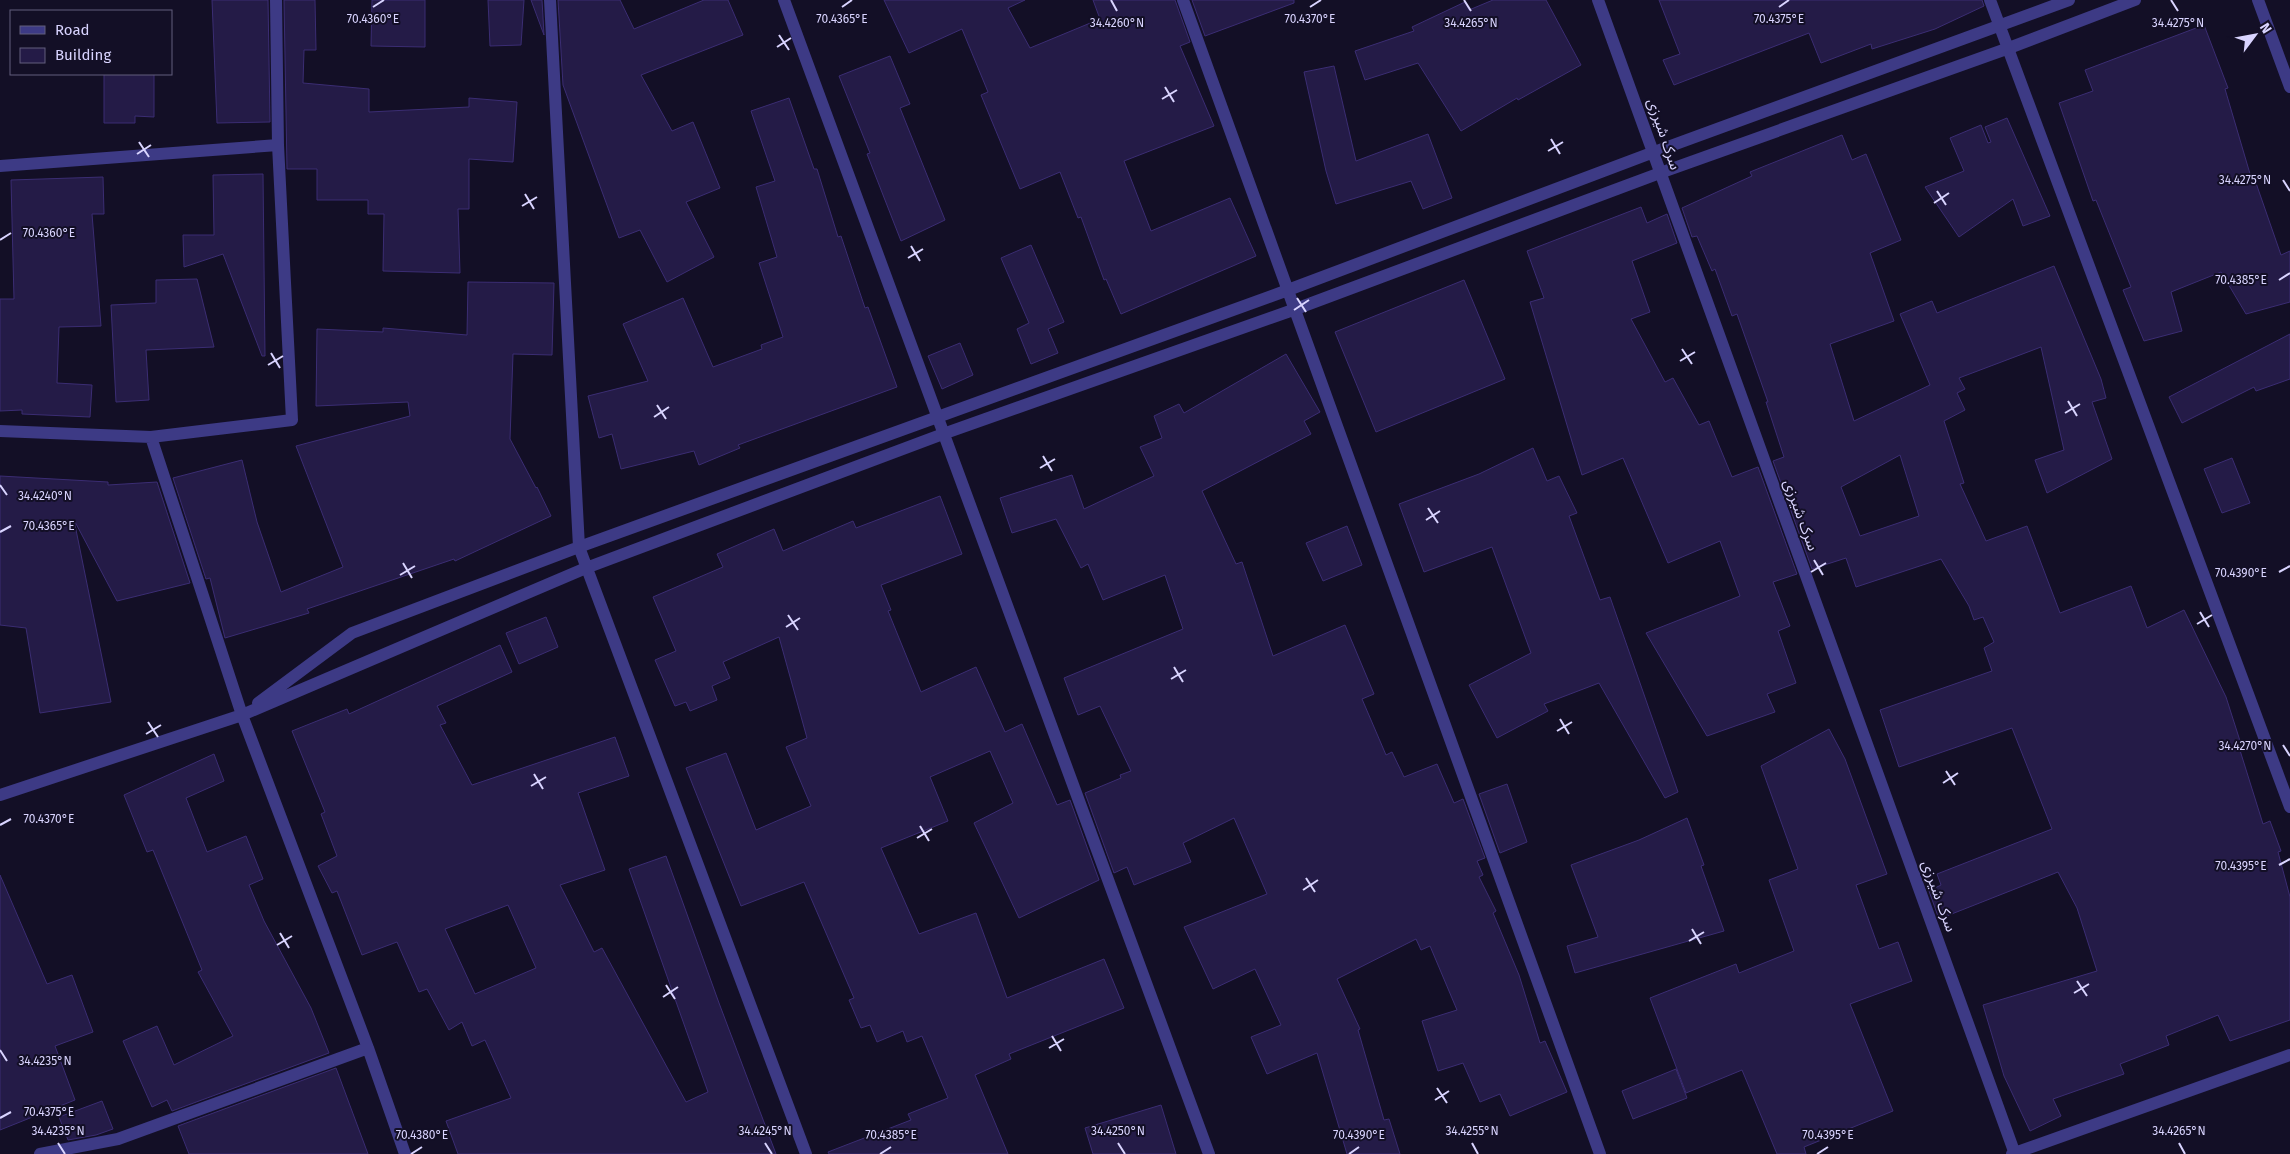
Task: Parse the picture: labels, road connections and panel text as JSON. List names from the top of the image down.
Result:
{
  "streets": {
    "street": ["سرک شیرزی"]
  },
  "legend": ["Road", "Building"],
  "north": "top right",
  "coordinates": [
    "70.4375°E",
    "70.4360°E",
    "70.4365°E",
    "70.4370°E",
    "34.4260°N",
    "34.4265°N",
    "34.4275°N",
    "70.4385°E",
    "34.4240°N",
    "70.4390°E",
    "34.4270°N",
    "70.4395°E",
    "34.4235°N",
    "34.4245°N",
    "34.4250°N",
    "34.4255°N",
    "70.4380°E"
  ]
}
